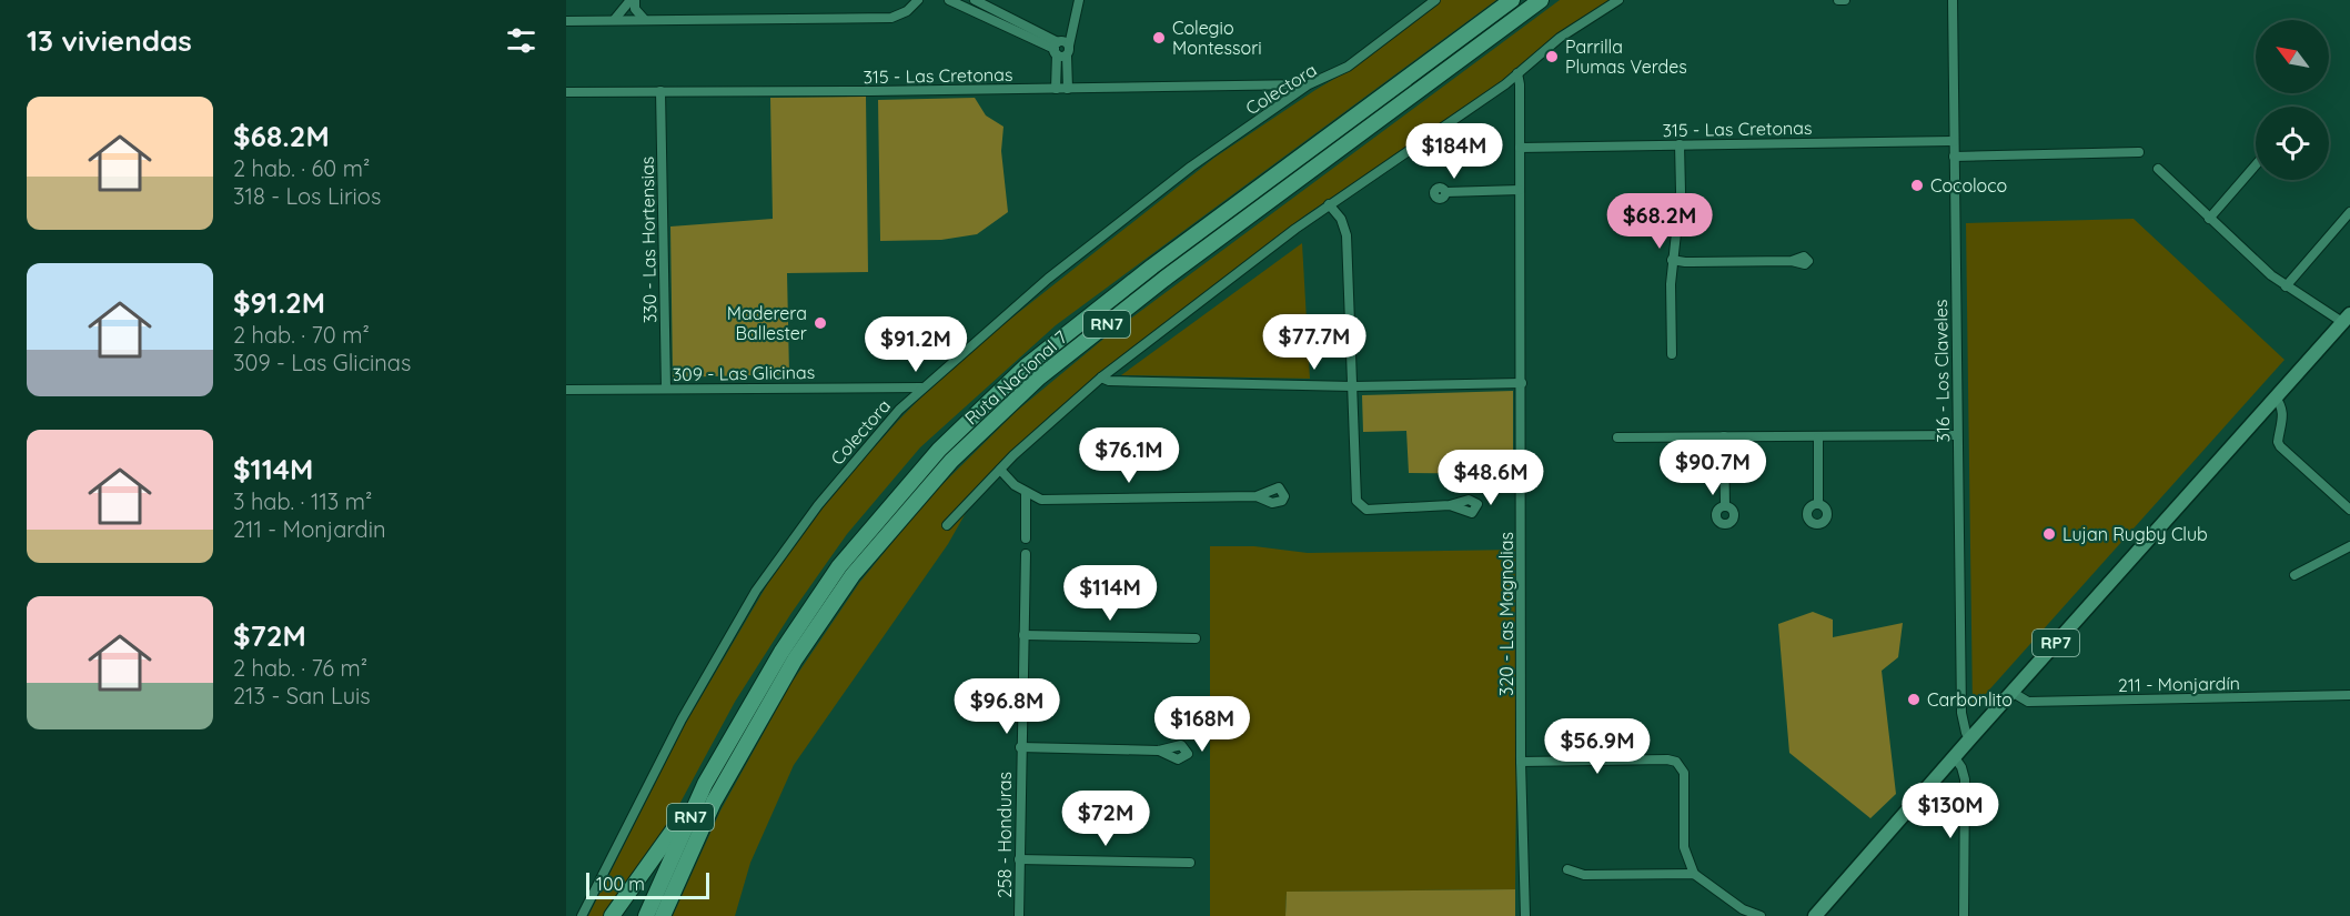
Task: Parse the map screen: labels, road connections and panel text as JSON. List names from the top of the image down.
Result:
{
  "streets": {
    "highway": ["RN7", "Ruta Nacional 7"],
    "main road": ["RP7"],
    "street": [
      "315 - Las Cretonas",
      "Colectora",
      "330 - Las Hortensias",
      "316 - Los Claveles",
      "309 - Las Glicinas",
      "320 - Las Magnolias",
      "211 - Monjardín",
      "258 - Honduras"
    ]
  },
  "crossings": [
    ["315 - Las Cretonas", "Colectora"],
    ["315 - Las Cretonas", "330 - Las Hortensias"],
    ["315 - Las Cretonas", "316 - Los Claveles"],
    ["315 - Las Cretonas", "320 - Las Magnolias"],
    ["Colectora", "309 - Las Glicinas"],
    ["330 - Las Hortensias", "309 - Las Glicinas"],
    ["316 - Los Claveles", "RP7"],
    ["RP7", "211 - Monjardín"]
  ],
  "places": [
    "Colegio Montessori",
    "Parrilla Plumas Verdes",
    "Cocoloco",
    "Maderera Ballester",
    "Lujan Rugby Club",
    "Carbonlito"
  ],
  "scale_bar": "100 m",
  "north": "top left",
  "page": {
    "heading": "13 viviendas",
    "list": [
      {
        "name": "$68.2M",
        "note": "2 hab. · 60 m² · 318 - Los Lirios"
      },
      {
        "name": "$91.2M",
        "note": "2 hab. · 70 m² · 309 - Las Glicinas"
      },
      {
        "name": "$114M",
        "note": "3 hab. · 113 m² · 211 - Monjardin"
      },
      {
        "name": "$72M",
        "note": "2 hab. · 76 m² · 213 - San Luis"
      }
    ],
    "price": [
      "$184M",
      "$68.2M",
      "$77.7M",
      "$91.2M",
      "$76.1M",
      "$90.7M",
      "$48.6M",
      "$114M",
      "$96.8M",
      "$168M",
      "$56.9M",
      "$130M",
      "$72M"
    ],
    "scale": "100 m"
  }
}
